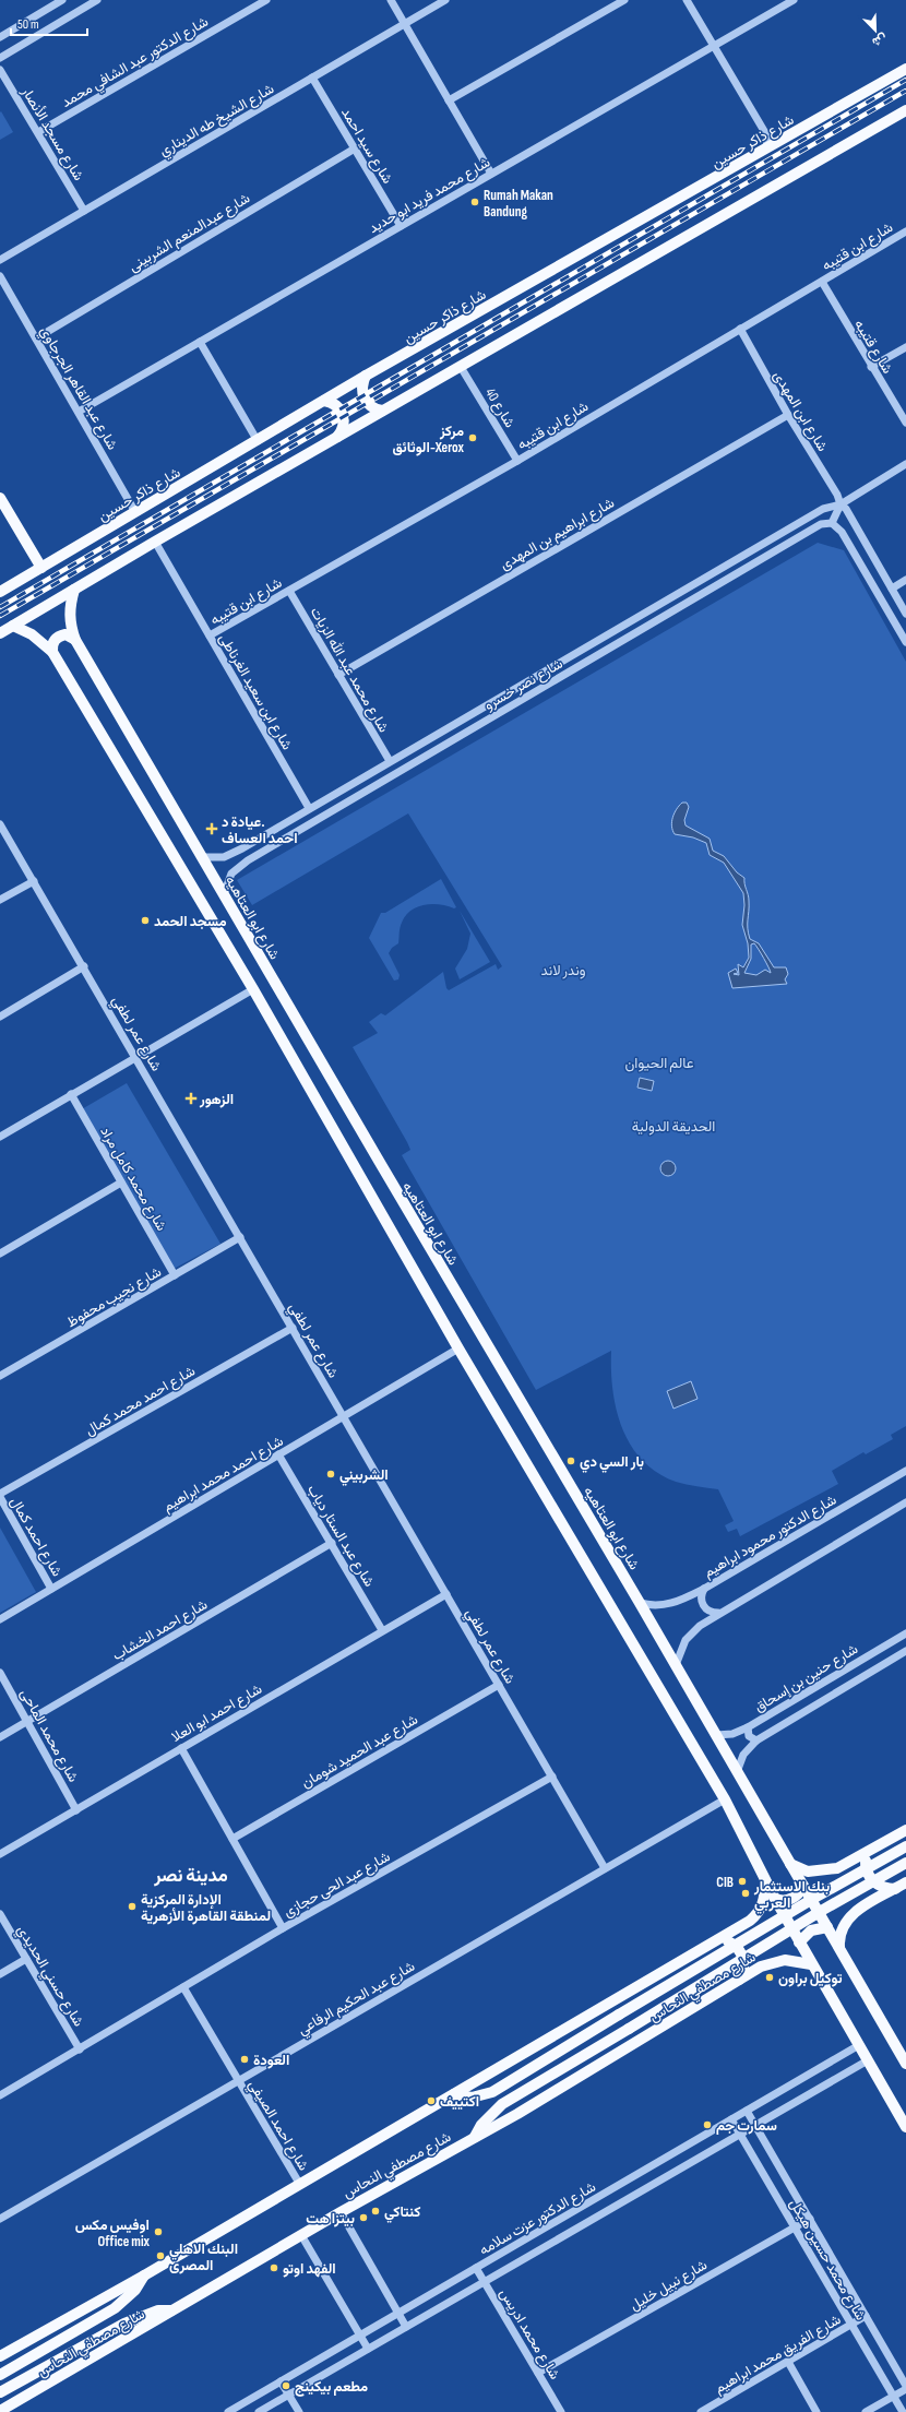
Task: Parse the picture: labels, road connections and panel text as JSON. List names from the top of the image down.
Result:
{
  "streets": {
    "main road": ["شارع ذاكر حسين", "شارع ابو العتاهيه", "شارع مصطفي النحاس"],
    "street": [
      "شارع الدكتور عبد الشافي محمد",
      "شارع الشيخ طه الديناري",
      "شارع مسجد الأنصار",
      "شارع سيد احمد",
      "شارع محمد فريد ابو حديد",
      "شارع عبدالمنعم الشربينى",
      "شارع ابن قتيبه",
      "شارع قتيبه",
      "شارع عبد القاهر الجرجاوي",
      "شارع 40",
      "شارع ابن المهدى",
      "شارع ابراهيم بن المهدى",
      "شارع محمد عبد الله الزيات",
      "شارع نصر خسرو",
      "شارع ابن سعيد الغرناطى",
      "شارع عمر لطفي",
      "شارع محمد كامل مراد",
      "شارع نجيب محفوظ",
      "شارع احمد محمد كمال",
      "شارع احمد محمد ابراهيم",
      "شارع عبد الستار دياب",
      "شارع الدكتور محمود ابراهيم",
      "شارع احمد كمال",
      "شارع احمد الخشاب",
      "شارع حنين بن إسحاق",
      "شارع احمد ابو العلا",
      "شارع محمد الماحى",
      "شارع عبد الحميد شومان",
      "شارع عبد الحى حجازى",
      "شارع حسني الحديدي",
      "شارع عبد الحكيم الرفاعي",
      "شارع احمد الصيفي",
      "شارع الدكتور عزت سلامه",
      "شارع محمد حسين هيكل",
      "شارع نبيل خليل",
      "شارع محمد ادريس",
      "شارع الفريق محمد ابراهيم"
    ]
  },
  "crossings": [
    ["شارع الدكتور عبد الشافي محمد", "شارع مسجد الأنصار"],
    ["شارع الشيخ طه الديناري", "شارع مسجد الأنصار"],
    ["شارع الشيخ طه الديناري", "شارع سيد احمد"],
    ["شارع ذاكر حسين", "شارع عبد القاهر الجرجاوي"],
    ["شارع سيد احمد", "شارع محمد فريد ابو حديد"],
    ["شارع سيد احمد", "شارع عبدالمنعم الشربينى"],
    ["شارع محمد فريد ابو حديد", "شارع عبد القاهر الجرجاوي"],
    ["شارع عبدالمنعم الشربينى", "شارع عبد القاهر الجرجاوي"],
    ["شارع ابن قتيبه", "شارع قتيبه"],
    ["شارع ابن قتيبه", "شارع 40"],
    ["شارع ابن قتيبه", "شارع ابن المهدى"],
    ["شارع ابن قتيبه", "شارع محمد عبد الله الزيات"],
    ["شارع ابن قتيبه", "شارع ابن سعيد الغرناطى"],
    ["شارع ابن المهدى", "شارع ابراهيم بن المهدى"],
    ["شارع ابن المهدى", "شارع نصر خسرو"],
    ["شارع ابراهيم بن المهدى", "شارع محمد عبد الله الزيات"],
    ["شارع محمد عبد الله الزيات", "شارع نصر خسرو"],
    ["شارع نصر خسرو", "شارع ابن سعيد الغرناطى"],
    ["شارع نصر خسرو", "شارع ابو العتاهيه"],
    ["شارع ابو العتاهيه", "شارع الدكتور محمود ابراهيم"],
    ["شارع ابو العتاهيه", "شارع حنين بن إسحاق"],
    ["شارع عمر لطفي", "شارع نجيب محفوظ"],
    ["شارع عمر لطفي", "شارع احمد محمد كمال"],
    ["شارع عمر لطفي", "شارع احمد محمد ابراهيم"],
    ["شارع عمر لطفي", "شارع احمد ابو العلا"],
    ["شارع عمر لطفي", "شارع عبد الحميد شومان"],
    ["شارع عمر لطفي", "شارع عبد الحى حجازى"],
    ["شارع عمر لطفي", "شارع عبد الحكيم الرفاعي"],
    ["شارع محمد كامل مراد", "شارع نجيب محفوظ"],
    ["شارع احمد محمد كمال", "شارع احمد كمال"],
    ["شارع احمد محمد ابراهيم", "شارع عبد الستار دياب"],
    ["شارع احمد محمد ابراهيم", "شارع احمد كمال"],
    ["شارع عبد الستار دياب", "شارع احمد الخشاب"],
    ["شارع عبد الستار دياب", "شارع احمد ابو العلا"],
    ["شارع احمد الخشاب", "شارع محمد الماحى"],
    ["شارع احمد ابو العلا", "شارع محمد الماحى"],
    ["شارع عبد الحى حجازى", "شارع حسني الحديدي"],
    ["شارع عبد الحى حجازى", "شارع احمد الصيفي"],
    ["شارع مصطفي النحاس", "شارع احمد الصيفي"],
    ["شارع عبد الحكيم الرفاعي", "شارع احمد الصيفي"],
    ["شارع الدكتور عزت سلامه", "شارع محمد حسين هيكل"],
    ["شارع الدكتور عزت سلامه", "شارع محمد ادريس"],
    ["شارع محمد حسين هيكل", "شارع نبيل خليل"],
    ["شارع محمد حسين هيكل", "شارع الفريق محمد ابراهيم"],
    ["شارع نبيل خليل", "شارع محمد ادريس"]
  ],
  "districts": ["مدينة نصر"],
  "parks": ["وندر لاند", "عالم الحيوان", "الحديقة الدولية"],
  "places": {
    "other": [
      "Rumah Makan Bandung",
      "مركز الوثائق-Xerox",
      "مسجد الحمد",
      "بار السي دي",
      "الشربيني",
      "CIB",
      "بنك الاستثمار العربي",
      "الإدارة المركزية لمنطقة القاهرة الأزهرية",
      "توكيل براون",
      "العودة",
      "اكتييف",
      "سمارت جم",
      "كنتاكي",
      "بيتزا هت",
      "اوفيس مكس Office mix",
      "البنك الاهلي المصرى",
      "الفهد اوتو",
      "مطعم بيكينج"
    ],
    "health": ["عيادة د. احمد العساف", "الزهور"]
  },
  "scale_bar": "50 m",
  "north": "bottom right"
}
